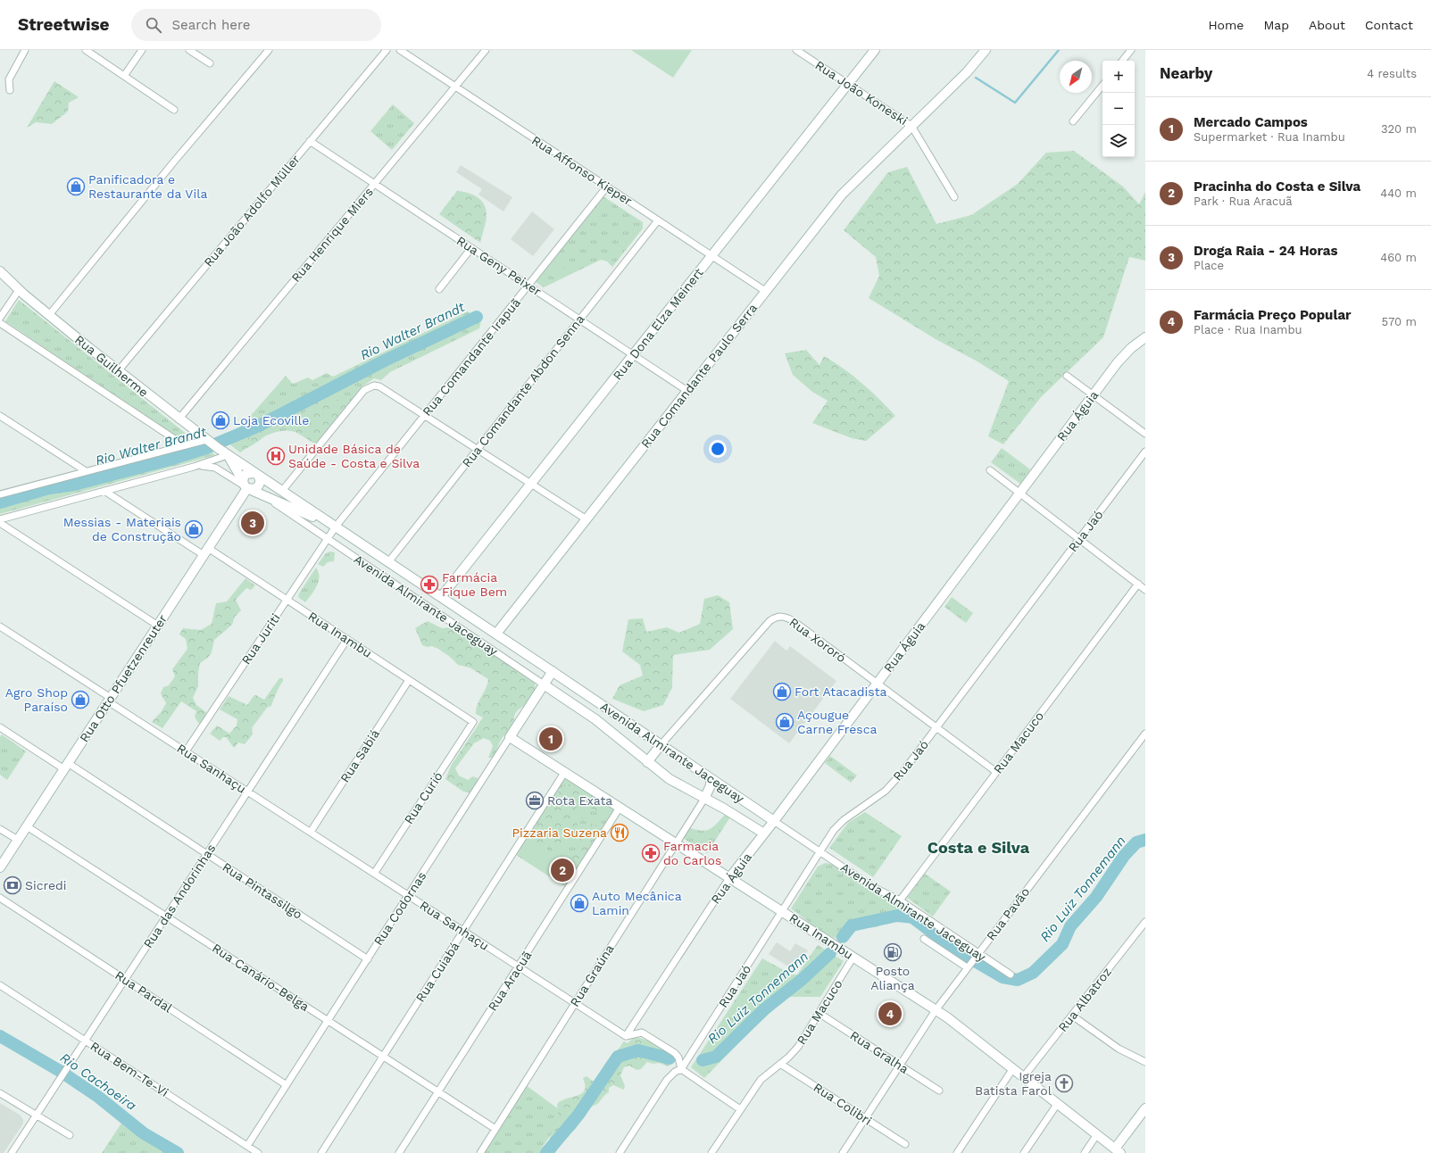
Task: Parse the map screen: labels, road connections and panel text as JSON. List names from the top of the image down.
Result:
{
  "streets": {
    "street": [
      "Rua João Koneski",
      "Rua Affonso Kieper",
      "Rua João Adolfo Müller",
      "Rua Henrique Miers",
      "Rua Geny Peixer",
      "Rua Dona Elza Meinert",
      "Rua Comandante Irapuã",
      "Rua Guilherme",
      "Rua Comandante Paulo Serra",
      "Rua Comandante Abdon Senna",
      "Rua Águia",
      "Rua Jaó",
      "Avenida Almirante Jaceguay",
      "Rua Inambu",
      "Rua Juriti",
      "Rua Xororó",
      "Rua Otto Pfuetzenreuter",
      "Rua Macuco",
      "Rua Sabiá",
      "Rua Sanhaçu",
      "Rua Curió",
      "Rua Pintassilgo",
      "Rua das Andorinhas",
      "Rua Codornas",
      "Rua Pavão",
      "Rua Cuiabá",
      "Rua Graúna",
      "Rua Canário-Belga",
      "Rua Aracuã",
      "Rua Pardal",
      "Rua Albatroz",
      "Rua Gralha",
      "Rua Bem-Te-Vi",
      "Rua Colibri"
    ]
  },
  "crossings": [
    ["Rua João Koneski", "Rua Dona Elza Meinert"],
    ["Rua João Koneski", "Rua Comandante Paulo Serra"],
    ["Rua Affonso Kieper", "Rua Henrique Miers"],
    ["Rua Affonso Kieper", "Rua Dona Elza Meinert"],
    ["Rua Affonso Kieper", "Rua Comandante Irapuã"],
    ["Rua Affonso Kieper", "Rua Comandante Paulo Serra"],
    ["Rua Affonso Kieper", "Rua Comandante Abdon Senna"],
    ["Rua João Adolfo Müller", "Rua Geny Peixer"],
    ["Rua João Adolfo Müller", "Rua Guilherme"],
    ["Rua Henrique Miers", "Rua Geny Peixer"],
    ["Rua Henrique Miers", "Rua Guilherme"],
    ["Rua Geny Peixer", "Rua Dona Elza Meinert"],
    ["Rua Geny Peixer", "Rua Comandante Irapuã"],
    ["Rua Geny Peixer", "Rua Comandante Paulo Serra"],
    ["Rua Geny Peixer", "Rua Comandante Abdon Senna"],
    ["Rua Dona Elza Meinert", "Avenida Almirante Jaceguay"],
    ["Rua Comandante Irapuã", "Avenida Almirante Jaceguay"],
    ["Rua Comandante Irapuã", "Rua Juriti"],
    ["Rua Guilherme", "Avenida Almirante Jaceguay"],
    ["Rua Guilherme", "Rua Otto Pfuetzenreuter"],
    ["Rua Comandante Paulo Serra", "Avenida Almirante Jaceguay"],
    ["Rua Comandante Abdon Senna", "Avenida Almirante Jaceguay"],
    ["Rua Águia", "Avenida Almirante Jaceguay"],
    ["Rua Águia", "Rua Inambu"],
    ["Rua Águia", "Rua Xororó"],
    ["Rua Águia", "Rua Sanhaçu"],
    ["Rua Jaó", "Avenida Almirante Jaceguay"],
    ["Rua Jaó", "Rua Inambu"],
    ["Rua Jaó", "Rua Xororó"],
    ["Avenida Almirante Jaceguay", "Rua Juriti"],
    ["Avenida Almirante Jaceguay", "Rua Xororó"],
    ["Avenida Almirante Jaceguay", "Rua Otto Pfuetzenreuter"],
    ["Avenida Almirante Jaceguay", "Rua Macuco"],
    ["Avenida Almirante Jaceguay", "Rua Codornas"],
    ["Avenida Almirante Jaceguay", "Rua Pavão"],
    ["Avenida Almirante Jaceguay", "Rua Graúna"],
    ["Rua Inambu", "Rua Juriti"],
    ["Rua Inambu", "Rua Otto Pfuetzenreuter"],
    ["Rua Inambu", "Rua Macuco"],
    ["Rua Inambu", "Rua Sabiá"],
    ["Rua Inambu", "Rua Curió"],
    ["Rua Inambu", "Rua das Andorinhas"],
    ["Rua Inambu", "Rua Codornas"],
    ["Rua Inambu", "Rua Pavão"],
    ["Rua Inambu", "Rua Cuiabá"],
    ["Rua Inambu", "Rua Graúna"],
    ["Rua Inambu", "Rua Aracuã"],
    ["Rua Inambu", "Rua Albatroz"],
    ["Rua Juriti", "Rua Sanhaçu"],
    ["Rua Xororó", "Rua Macuco"],
    ["Rua Otto Pfuetzenreuter", "Rua Sanhaçu"],
    ["Rua Otto Pfuetzenreuter", "Rua Pintassilgo"],
    ["Rua Otto Pfuetzenreuter", "Rua Canário-Belga"],
    ["Rua Macuco", "Rua Gralha"],
    ["Rua Macuco", "Rua Colibri"],
    ["Rua Sabiá", "Rua Sanhaçu"],
    ["Rua Sanhaçu", "Rua Curió"],
    ["Rua Sanhaçu", "Rua das Andorinhas"],
    ["Rua Sanhaçu", "Rua Codornas"],
    ["Rua Sanhaçu", "Rua Cuiabá"],
    ["Rua Sanhaçu", "Rua Graúna"],
    ["Rua Sanhaçu", "Rua Aracuã"],
    ["Rua Pintassilgo", "Rua das Andorinhas"],
    ["Rua Pintassilgo", "Rua Codornas"],
    ["Rua das Andorinhas", "Rua Canário-Belga"],
    ["Rua das Andorinhas", "Rua Pardal"],
    ["Rua das Andorinhas", "Rua Bem-Te-Vi"],
    ["Rua Codornas", "Rua Canário-Belga"],
    ["Rua Codornas", "Rua Pardal"],
    ["Rua Codornas", "Rua Bem-Te-Vi"],
    ["Rua Pavão", "Rua Gralha"],
    ["Rua Pavão", "Rua Colibri"],
    ["Rua Cuiabá", "Rua Canário-Belga"],
    ["Rua Graúna", "Rua Canário-Belga"],
    ["Rua Canário-Belga", "Rua Aracuã"]
  ],
  "districts": ["Costa e Silva"],
  "water": ["Rio Walter Brandt", "Rio Luiz Tonnemann", "Rio Cachoeira"],
  "places": {
    "shop": [
      "Panificadora e Restaurante da Vila",
      "Loja Ecoville",
      "Messias - Materiais de Construção",
      "Fort Atacadista",
      "Agro Shop Paraíso",
      "Açougue Carne Fresca",
      "Auto Mecânica Lamin"
    ],
    "hospital": ["Unidade Básica de Saúde - Costa e Silva"],
    "pharmacy": ["Farmácia Fique Bem", "Farmacia do Carlos"],
    "office": ["Rota Exata"],
    "restaurant": ["Pizzaria Suzena"],
    "bank": ["Sicredi"],
    "fuel station": ["Posto Aliança"],
    "church": ["Igreja Batista Farol"]
  },
  "north": "bottom left",
  "page": {
    "header": "Streetwise",
    "search": "Search here",
    "nav": [
      "Home",
      "Map",
      "About",
      "Contact"
    ],
    "heading": ["Nearby", "4 results"],
    "map_buttons": ["+", "−"],
    "list": [
      {
        "mark": "1",
        "name": "Mercado Campos",
        "note": "Supermarket · Rua Inambu",
        "value": "320 m"
      },
      {
        "mark": "2",
        "name": "Pracinha do Costa e Silva",
        "note": "Park · Rua Aracuã",
        "value": "440 m"
      },
      {
        "mark": "3",
        "name": "Droga Raia - 24 Horas",
        "note": "Place",
        "value": "460 m"
      },
      {
        "mark": "4",
        "name": "Farmácia Preço Popular",
        "note": "Place · Rua Inambu",
        "value": "570 m"
      }
    ],
    "pins": [
      "3",
      "1",
      "2",
      "4"
    ]
  }
}
